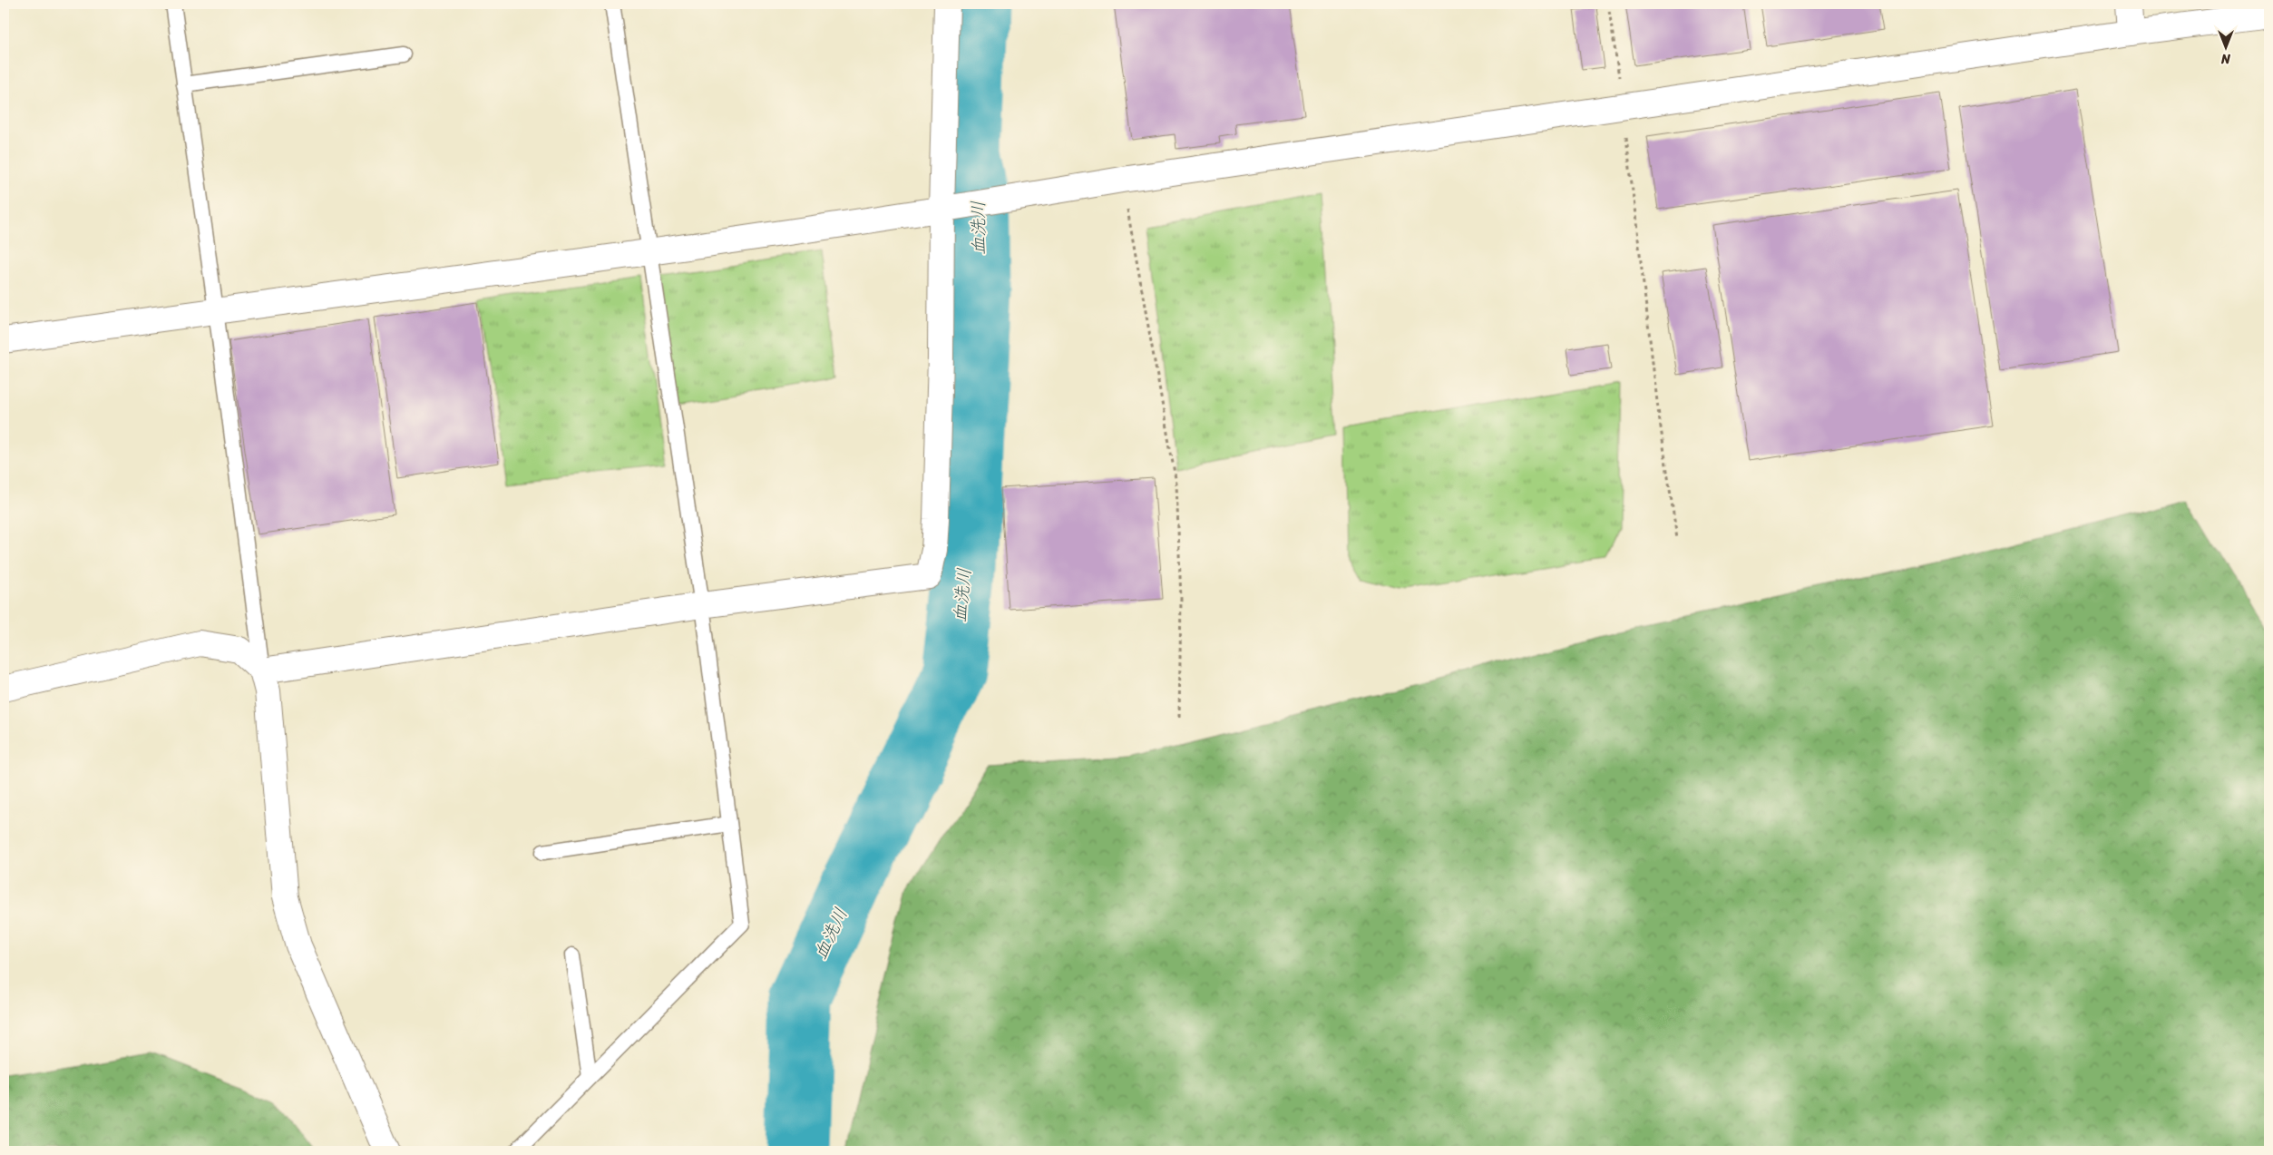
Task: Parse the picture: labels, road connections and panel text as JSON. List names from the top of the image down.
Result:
{
  "water": ["血洗川"],
  "north": "bottom"
}
